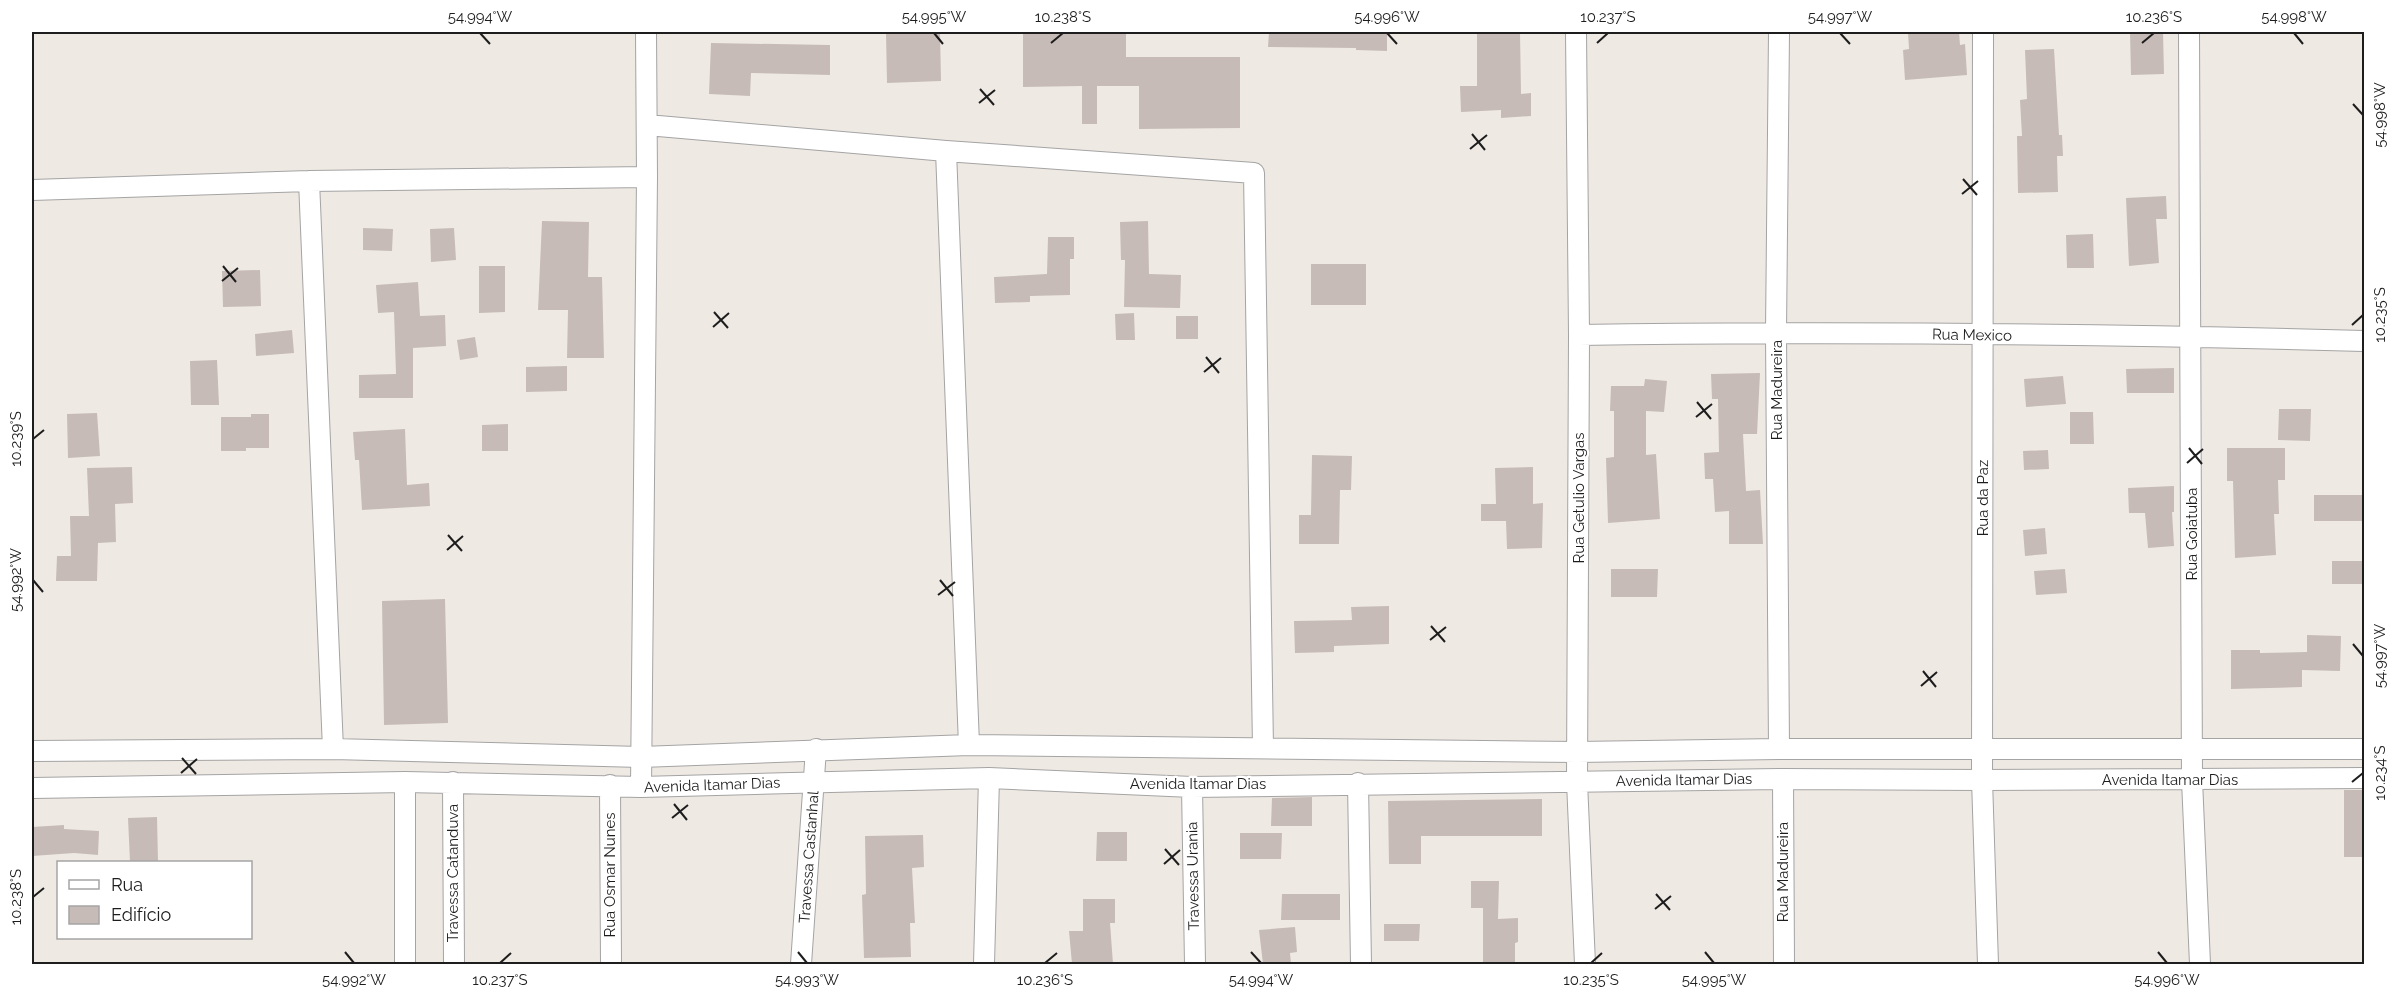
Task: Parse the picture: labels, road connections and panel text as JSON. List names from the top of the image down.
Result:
{
  "streets": {
    "street": [
      "Rua Mexico",
      "Rua Madureira",
      "Rua Getulio Vargas",
      "Rua da Paz",
      "Rua Goiatuba",
      "Avenida Itamar Dias",
      "Travessa Castanhal",
      "Travessa Catanduva",
      "Rua Osmar Nunes",
      "Travessa Urania"
    ]
  },
  "crossings": [
    ["Rua Mexico", "Rua Madureira"],
    ["Rua Mexico", "Rua Getulio Vargas"],
    ["Rua Mexico", "Rua da Paz"],
    ["Rua Mexico", "Rua Goiatuba"],
    ["Rua Madureira", "Avenida Itamar Dias"],
    ["Rua Getulio Vargas", "Avenida Itamar Dias"],
    ["Rua da Paz", "Avenida Itamar Dias"],
    ["Rua Goiatuba", "Avenida Itamar Dias"],
    ["Avenida Itamar Dias", "Travessa Castanhal"],
    ["Avenida Itamar Dias", "Travessa Catanduva"],
    ["Avenida Itamar Dias", "Rua Osmar Nunes"],
    ["Avenida Itamar Dias", "Travessa Urania"]
  ],
  "legend": ["Rua", "Edifício"],
  "coordinates": [
    "54.994°W",
    "54.995°W",
    "10.238°S",
    "54.996°W",
    "10.237°S",
    "54.997°W",
    "10.236°S",
    "54.998°W",
    "10.235°S",
    "10.239°S",
    "54.992°W",
    "10.234°S",
    "54.993°W"
  ]
}
